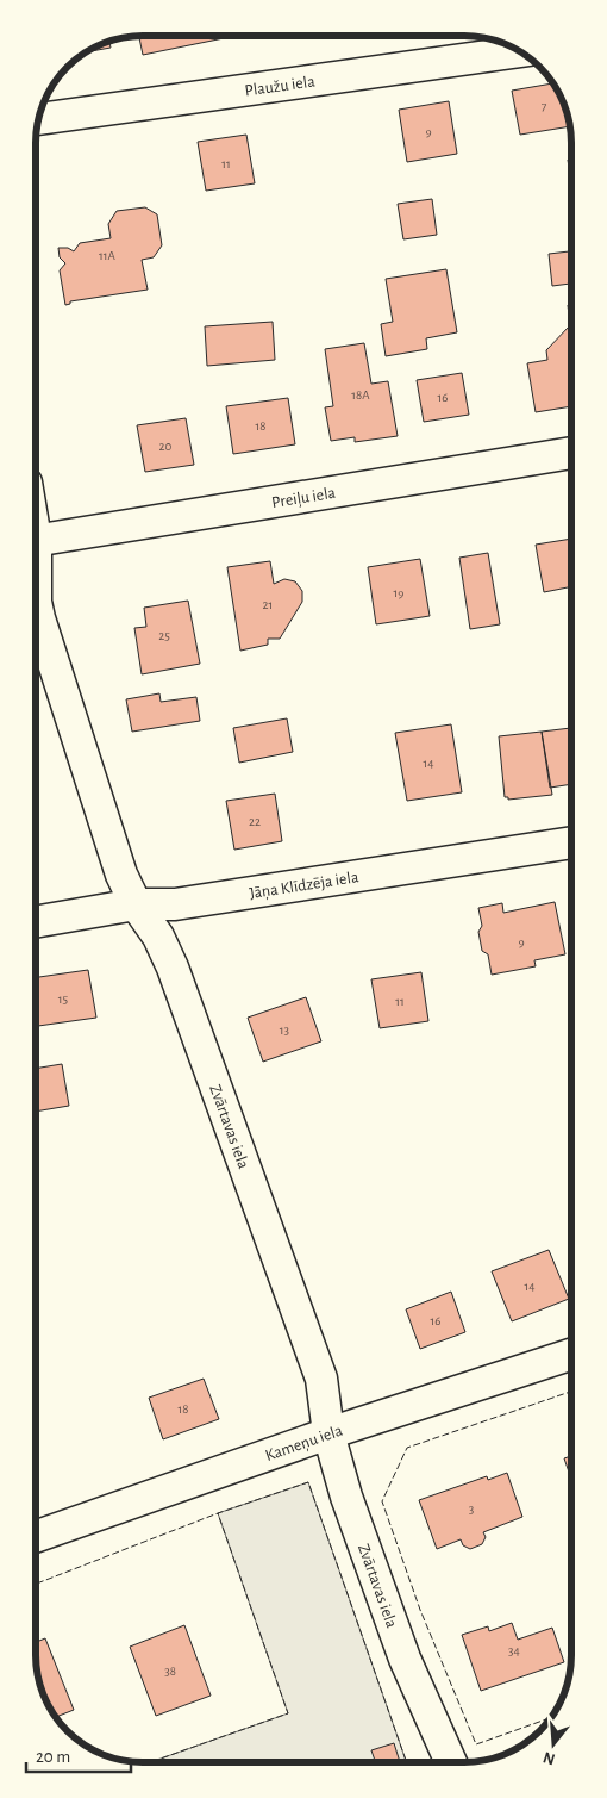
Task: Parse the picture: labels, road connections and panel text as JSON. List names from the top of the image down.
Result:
{
  "streets": {
    "street": [
      "Plaužu iela",
      "Preiļu iela",
      "Jāņa Klīdzēja iela",
      "Zvārtavas iela",
      "Kameņu iela"
    ]
  },
  "crossings": [
    ["Jāņa Klīdzēja iela", "Zvārtavas iela"],
    ["Zvārtavas iela", "Kameņu iela"]
  ],
  "house_numbers": [
    "7",
    "9",
    "11",
    "11A",
    "18A",
    "16",
    "18",
    "20",
    "19",
    "21",
    "25",
    "14",
    "22",
    "9",
    "15",
    "11",
    "13",
    "14",
    "16",
    "18",
    "3",
    "34",
    "38"
  ],
  "scale_bar": "20 m",
  "north": "bottom"
}
